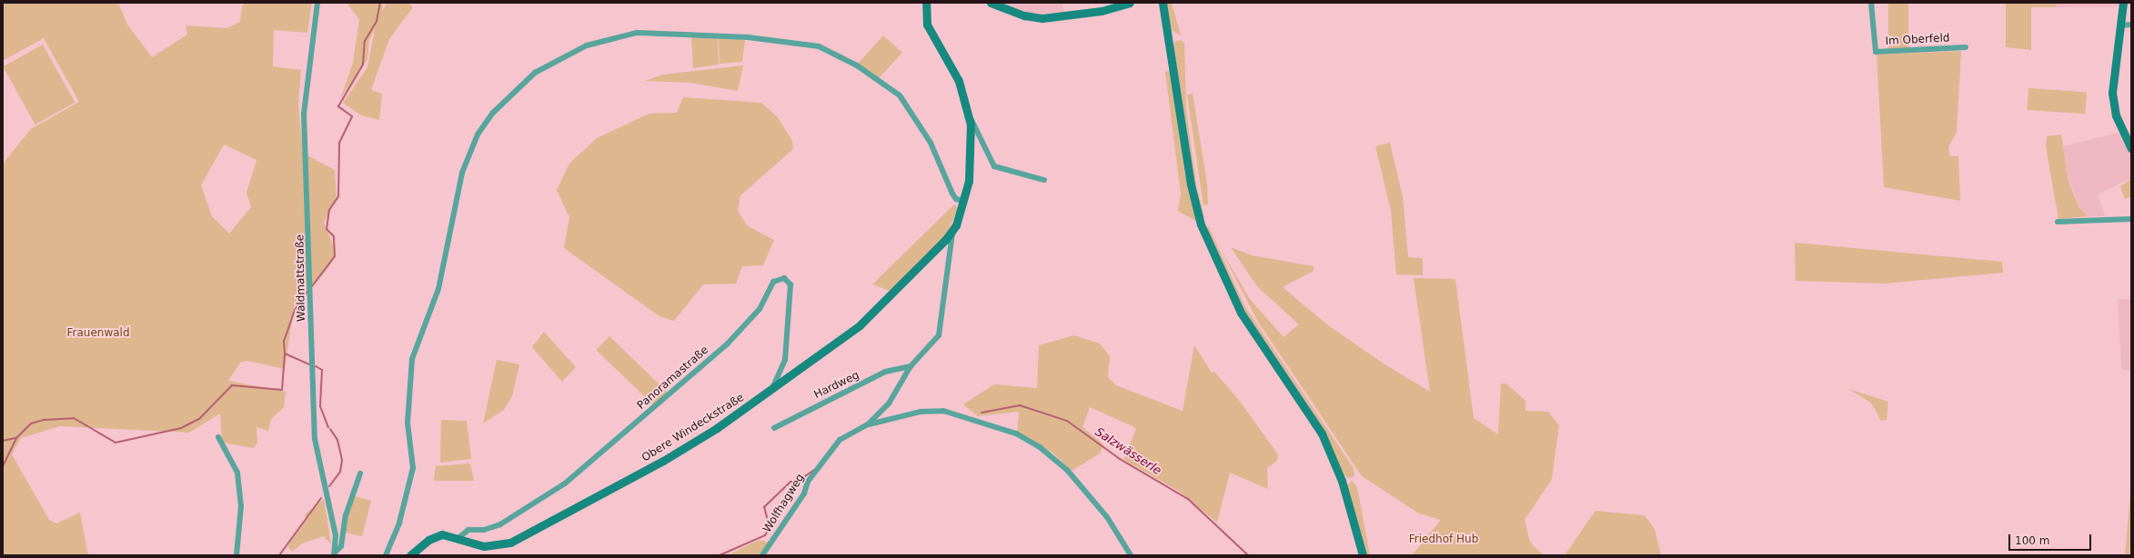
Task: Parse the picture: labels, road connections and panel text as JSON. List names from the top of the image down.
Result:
{
  "streets": {
    "street": [
      "Im Oberfeld",
      "Waldmattstraße",
      "Panoramastraße",
      "Hardweg",
      "Obere Windeckstraße",
      "Wolfhagweg"
    ]
  },
  "crossings": [
    ["Panoramastraße", "Obere Windeckstraße"],
    ["Hardweg", "Wolfhagweg"],
    ["Obere Windeckstraße", "Wolfhagweg"]
  ],
  "water": ["Salzwässerle"],
  "parks": ["Frauenwald", "Friedhof Hub"],
  "scale_bar": "100 m"
}
